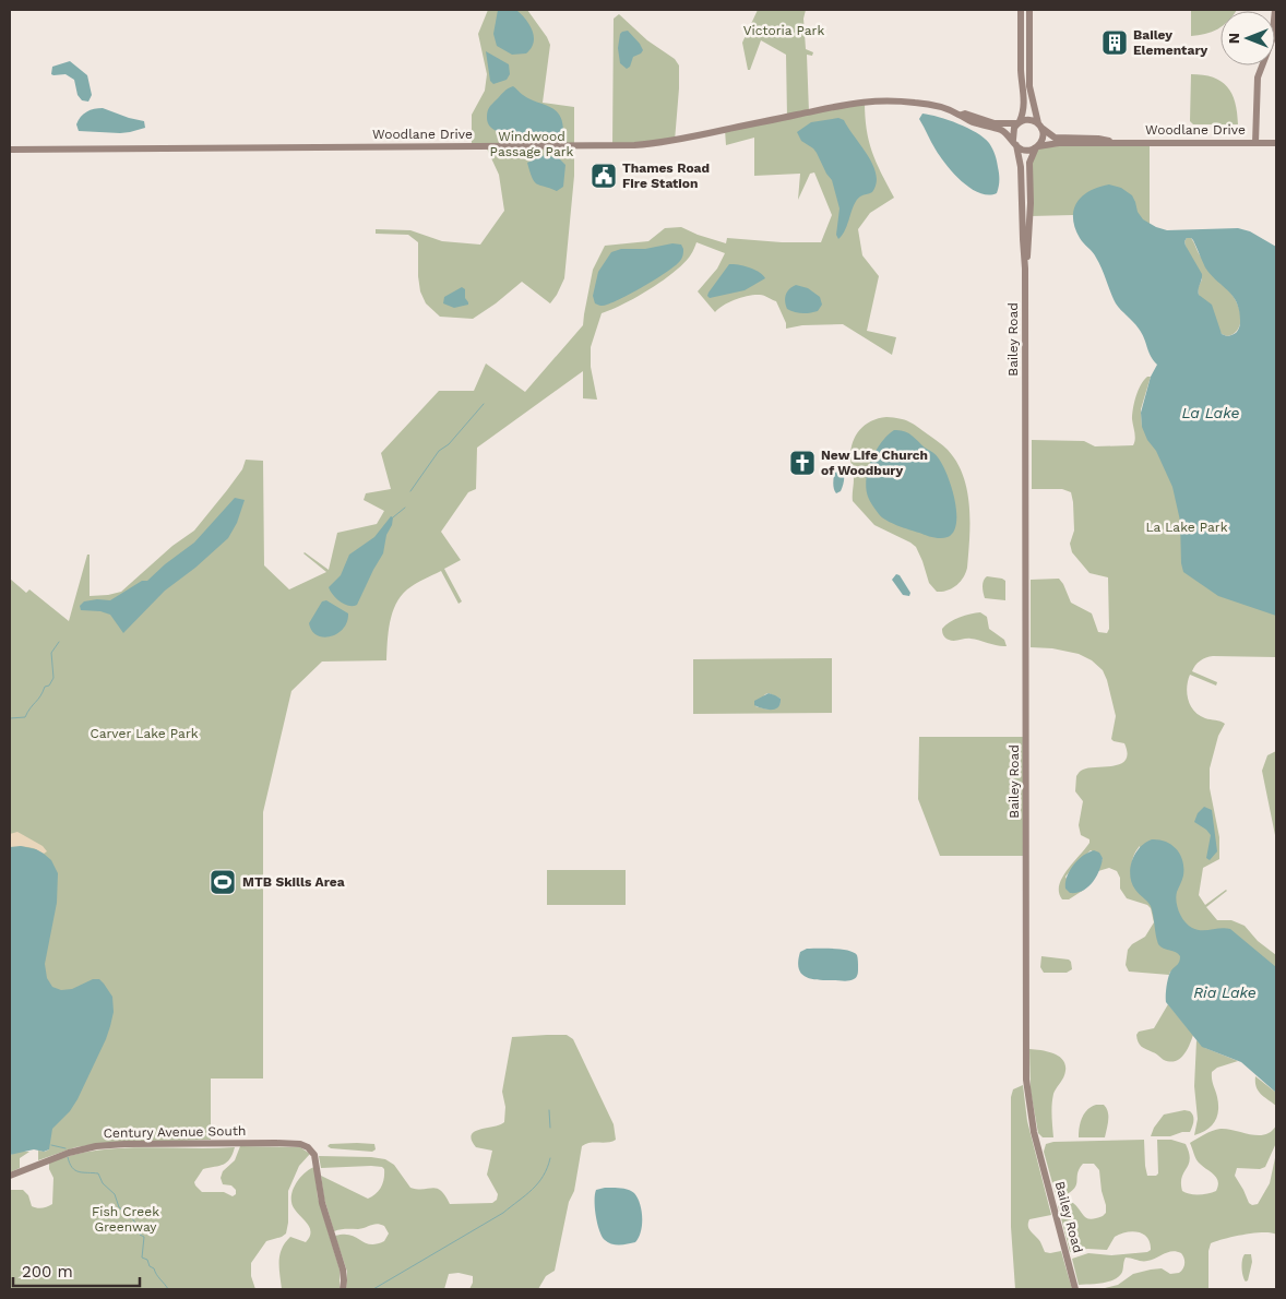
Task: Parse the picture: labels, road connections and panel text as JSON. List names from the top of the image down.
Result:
{
  "streets": {
    "street": ["Woodlane Drive", "Bailey Road", "Century Avenue South"]
  },
  "crossings": [
    ["Woodlane Drive", "Bailey Road"]
  ],
  "water": ["La Lake", "Ria Lake"],
  "parks": [
    "Victoria Park",
    "Windwood Passage Park",
    "La Lake Park",
    "Carver Lake Park",
    "Fish Creek Greenway"
  ],
  "places": {
    "building": ["Bailey Elementary"],
    "public building": ["Thames Road Fire Station"],
    "church": ["New Life Church of Woodbury"],
    "sports": ["MTB Skills Area"]
  },
  "scale_bar": "200 m",
  "north": "left"
}
